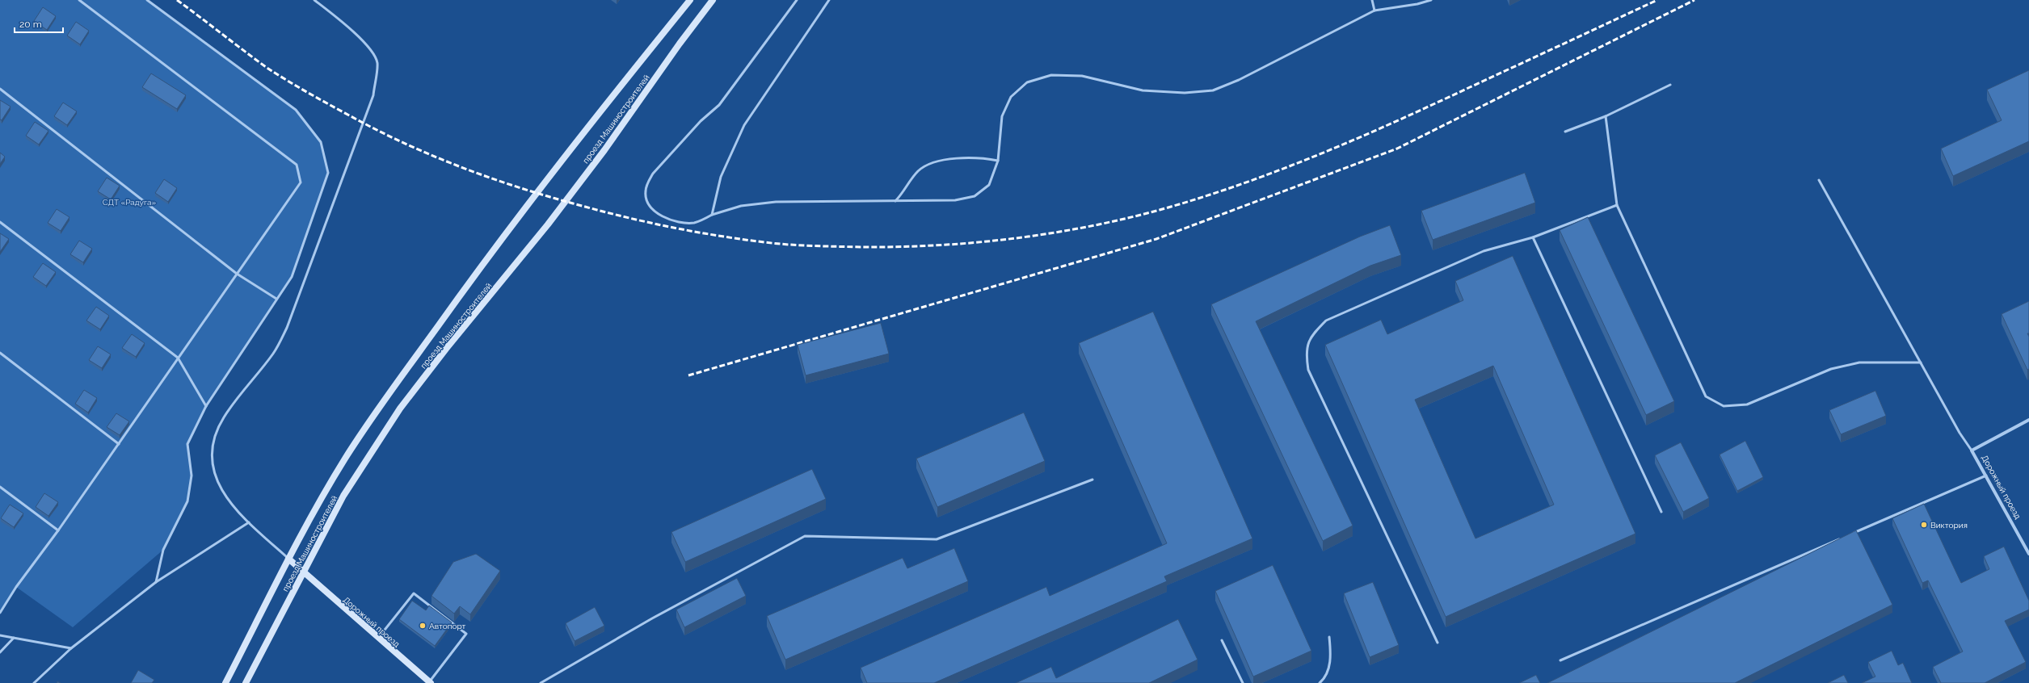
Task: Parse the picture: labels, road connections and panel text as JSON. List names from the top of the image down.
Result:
{
  "streets": {
    "main road": ["проезд Машиностроителей", "Дорожный проезд"]
  },
  "crossings": [
    ["проезд Машиностроителей", "Дорожный проезд"]
  ],
  "parks": ["СДТ «Радуга»"],
  "places": ["Виктория", "Автопорт"],
  "scale_bar": "20 m"
}
